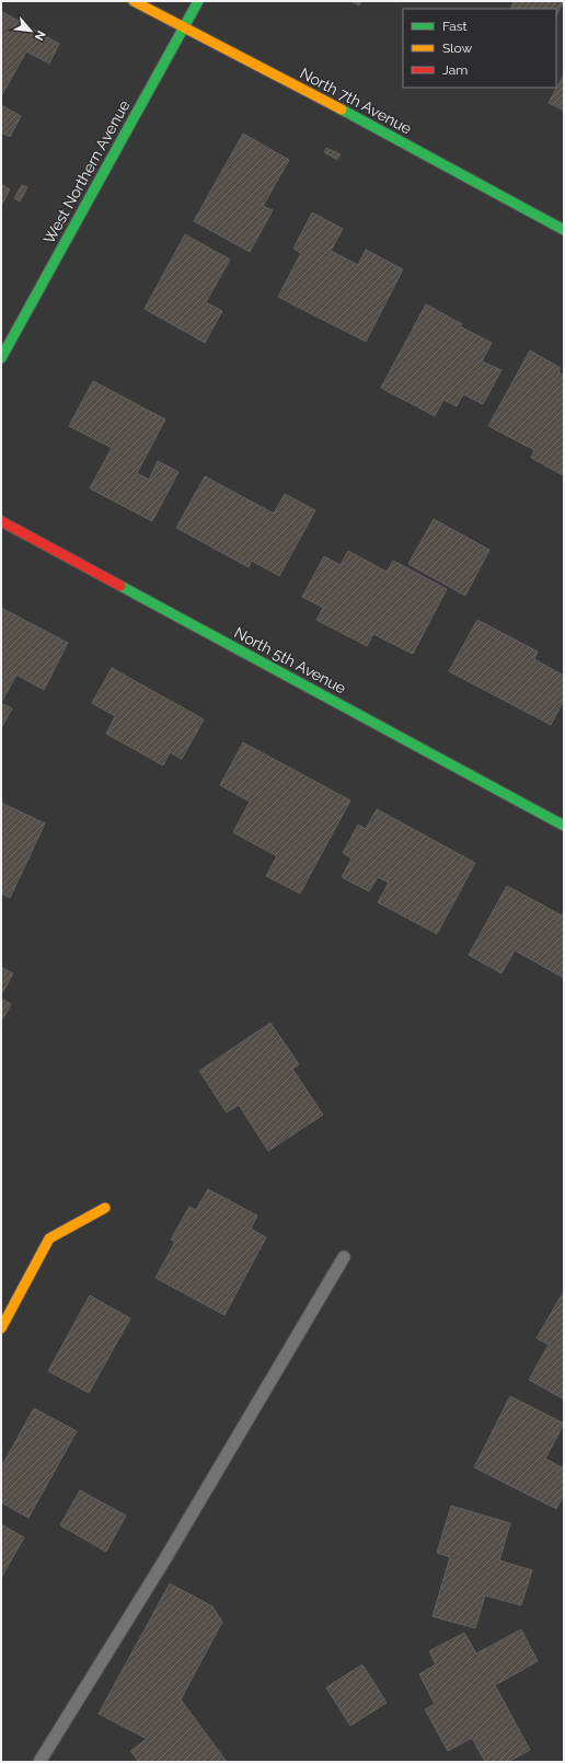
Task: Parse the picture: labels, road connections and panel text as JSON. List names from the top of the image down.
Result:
{
  "streets": {
    "main road": ["North 7th Avenue", "West Northern Avenue", "North 5th Avenue"]
  },
  "crossings": [
    ["North 7th Avenue", "West Northern Avenue"]
  ],
  "legend": ["Fast", "Slow", "Jam"],
  "north": "bottom right"
}
